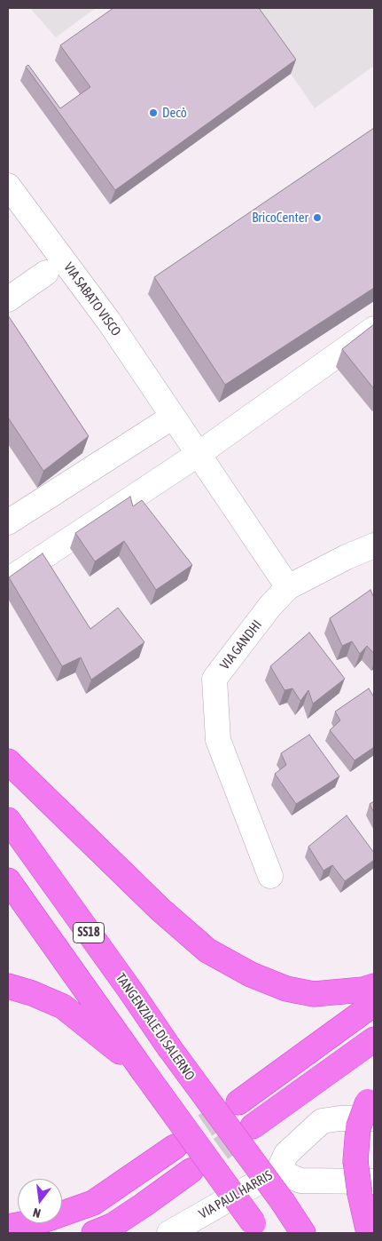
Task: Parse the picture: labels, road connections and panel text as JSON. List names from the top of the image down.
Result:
{
  "streets": {
    "highway": ["SS18", "TANGENZIALE DI SALERNO"],
    "street": ["VIA SABATO VISCO", "VIA GANDHI", "VIA PAUL HARRIS"]
  },
  "crossings": [
    ["VIA SABATO VISCO", "VIA GANDHI"]
  ],
  "places": ["Decò", "BricoCenter"],
  "north": "bottom"
}
